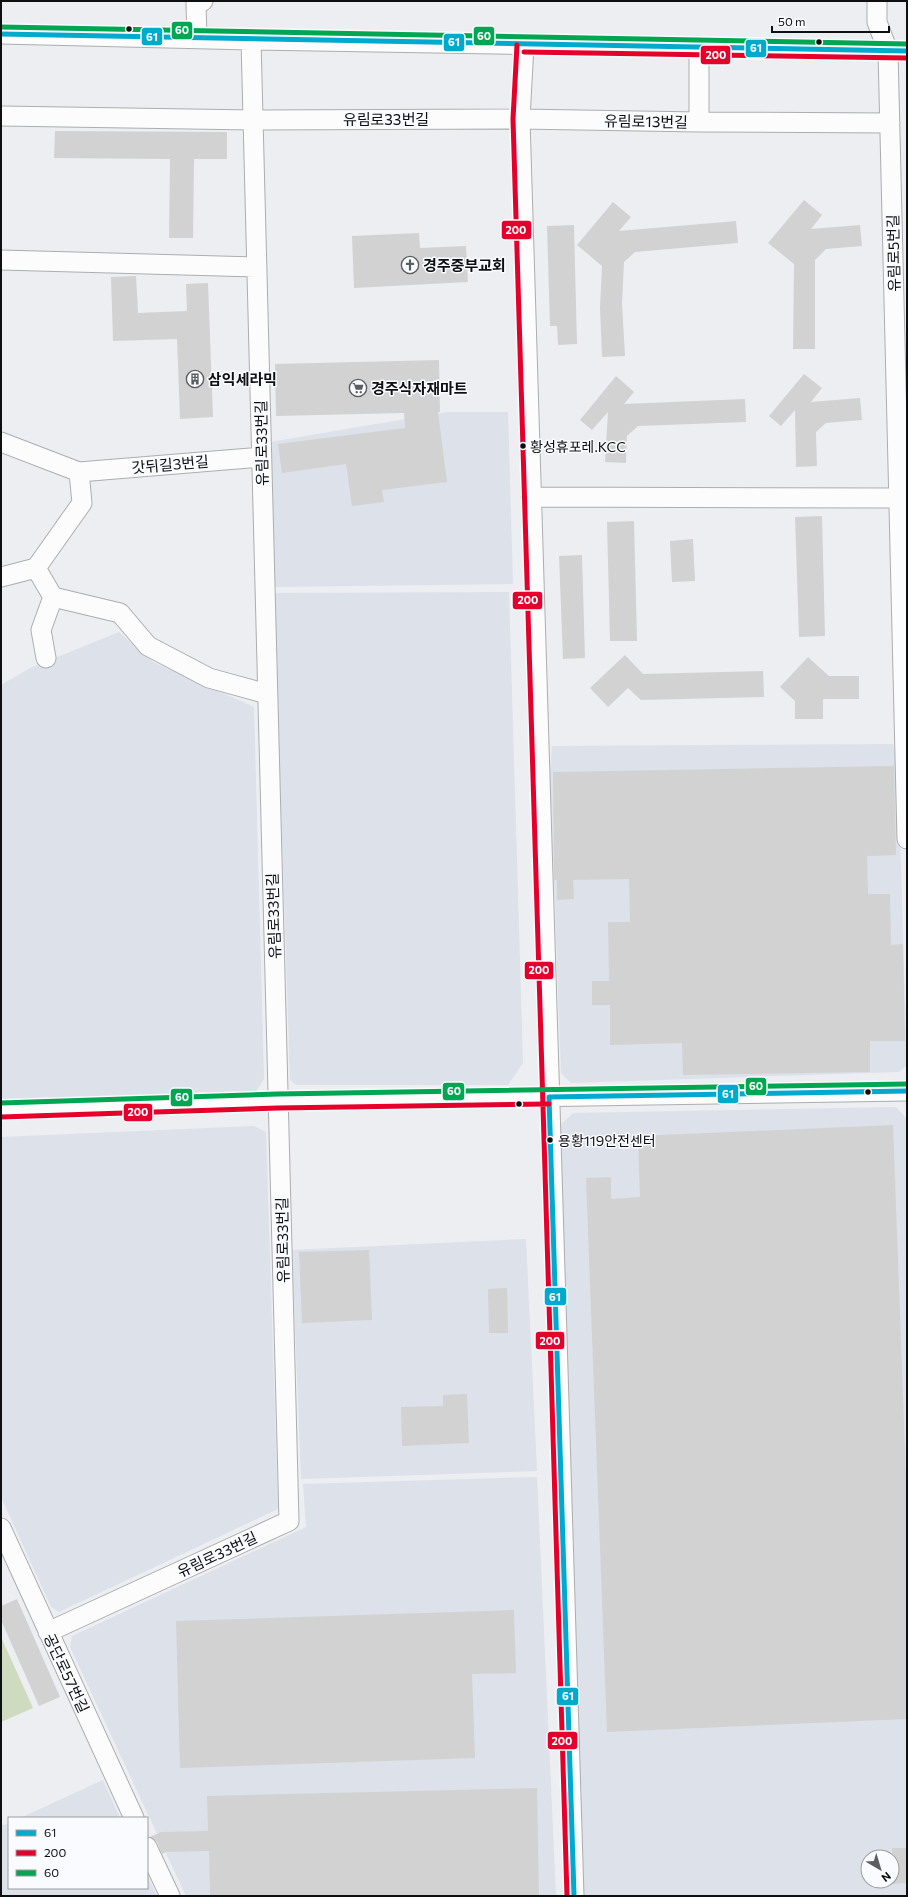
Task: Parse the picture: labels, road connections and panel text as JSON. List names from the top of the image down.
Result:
{
  "streets": {
    "street": [
      "유림로33번길",
      "유림로13번길",
      "유림로5번길",
      "갓뒤길3번길",
      "공단로57번길"
    ]
  },
  "crossings": [
    ["유림로33번길", "유림로13번길"],
    ["유림로33번길", "갓뒤길3번길"],
    ["유림로33번길", "공단로57번길"]
  ],
  "places": {
    "church": ["경주중부교회"],
    "building": ["삼익세라믹"],
    "supermarket": ["경주식자재마트"],
    "other": ["황성휴포레.KCC", "용황119안전센터"]
  },
  "lines": ["transit line 60", "transit line 61", "transit line 200"],
  "legend": ["61", "200", "60"],
  "scale_bar": "50 m",
  "north": "bottom right"
}
